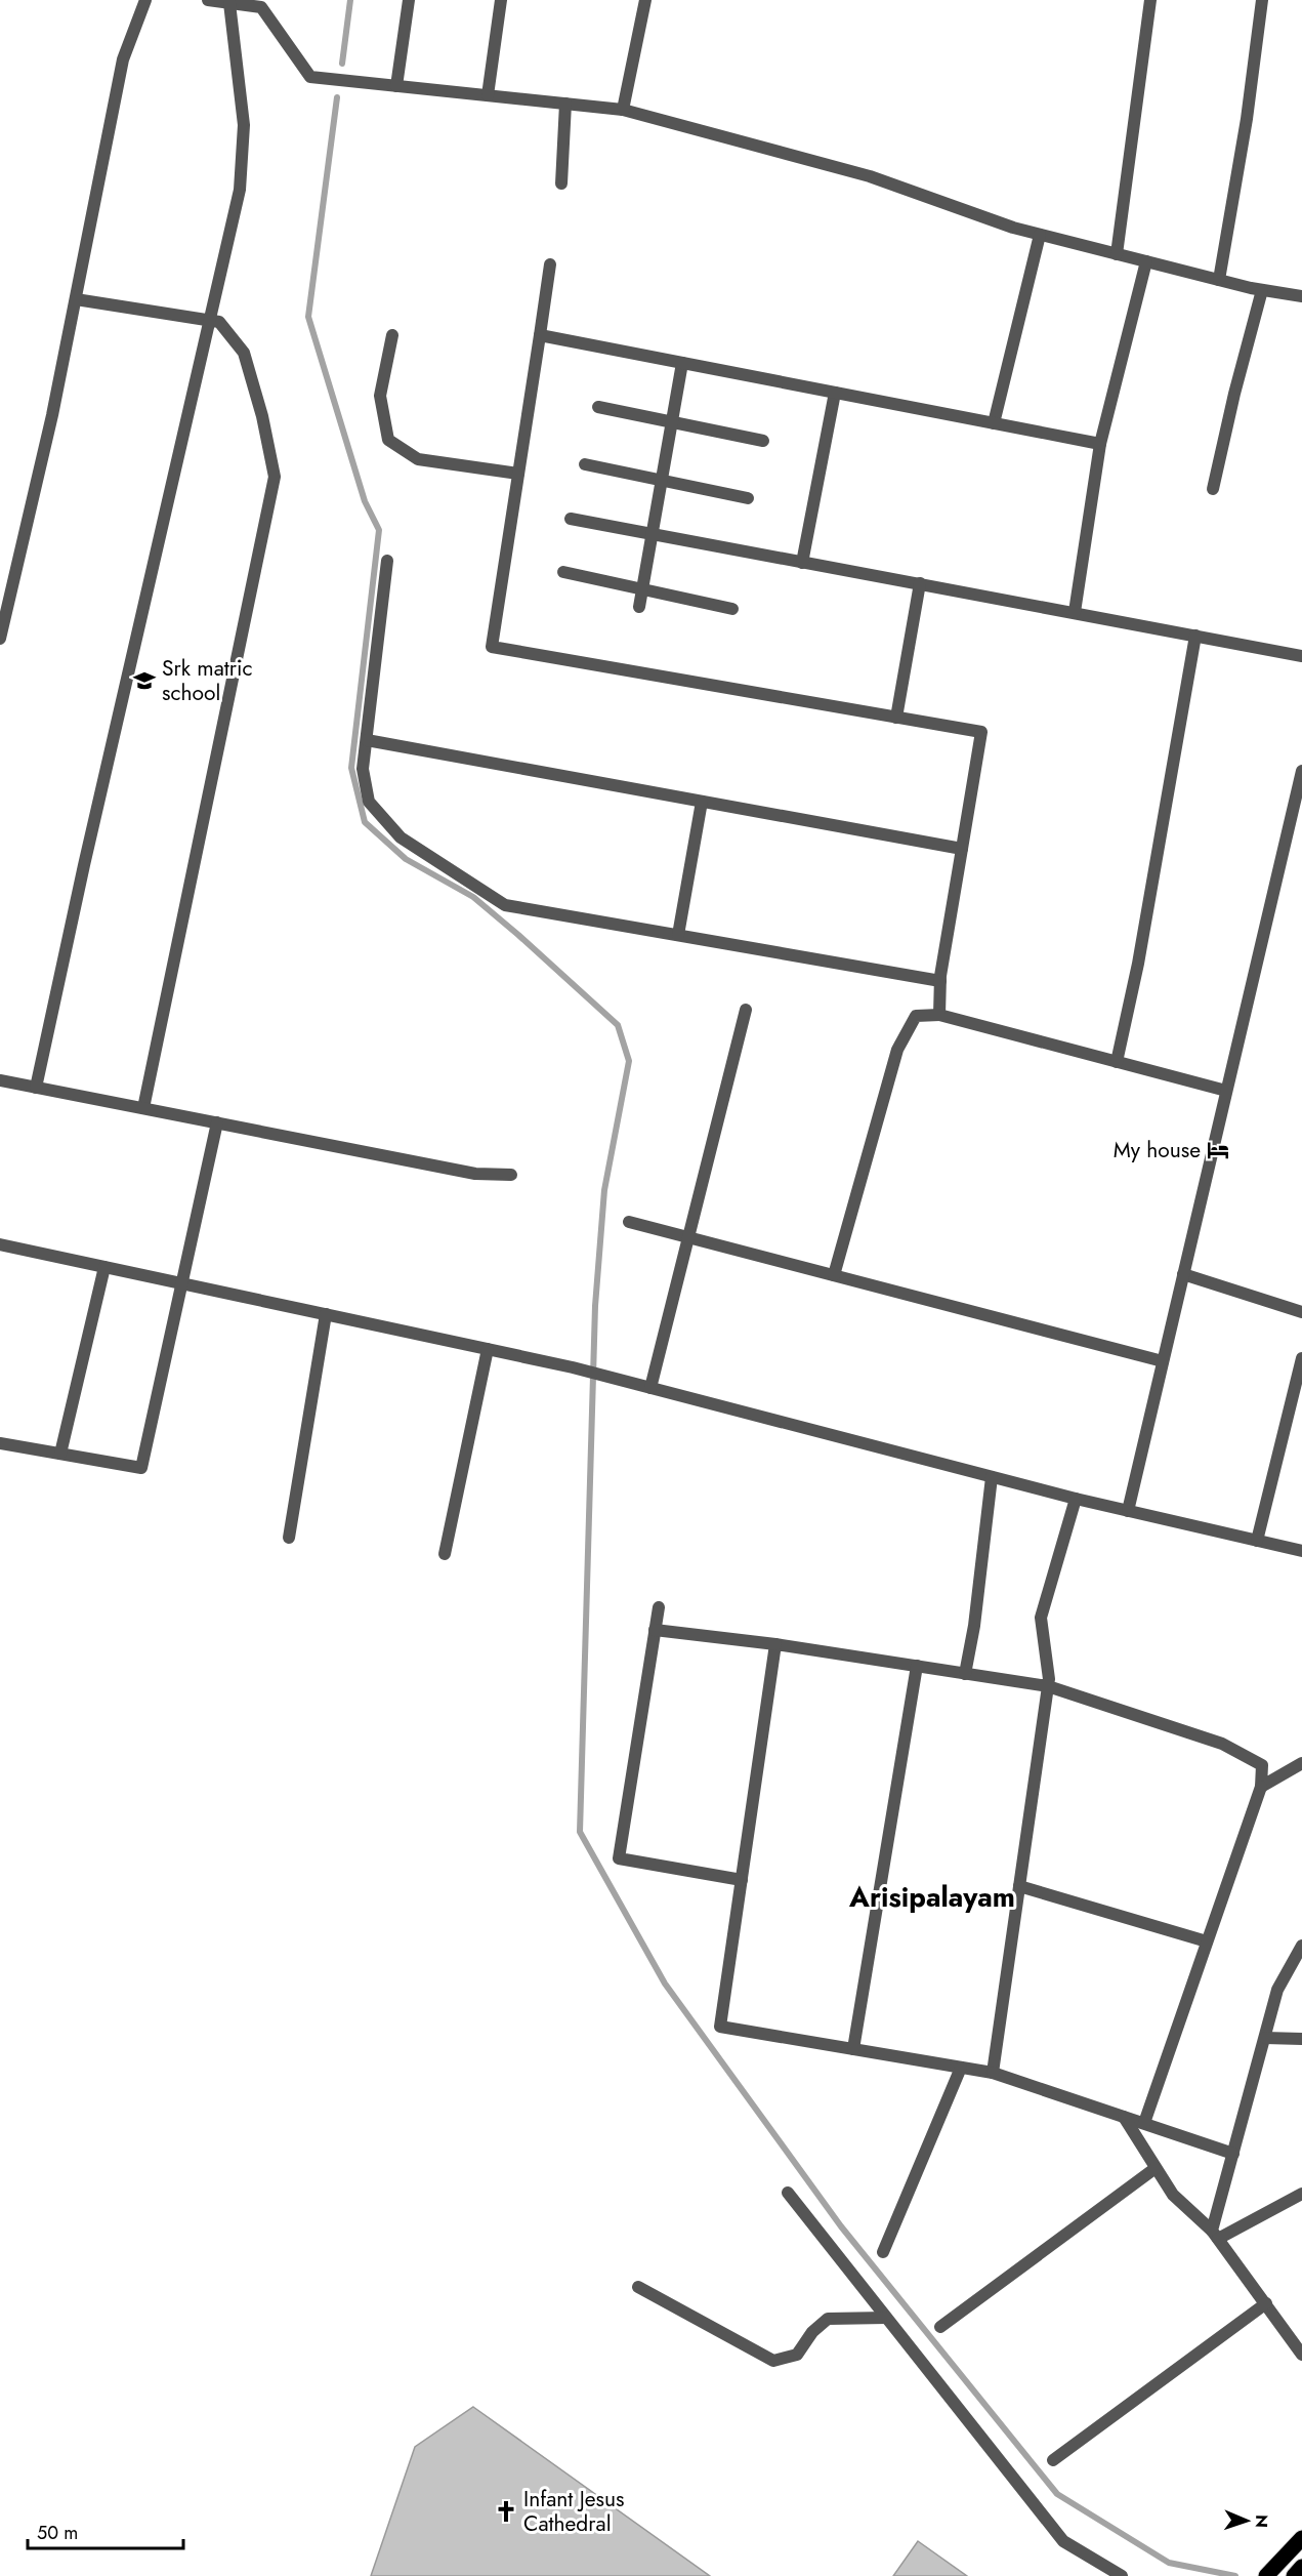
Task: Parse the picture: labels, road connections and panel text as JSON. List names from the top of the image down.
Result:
{
  "districts": ["Arisipalayam"],
  "places": {
    "school or university": ["Srk matric school"],
    "hotel": ["My house"],
    "church": ["Infant Jesus Cathedral"]
  },
  "scale_bar": "50 m",
  "north": "right"
}
